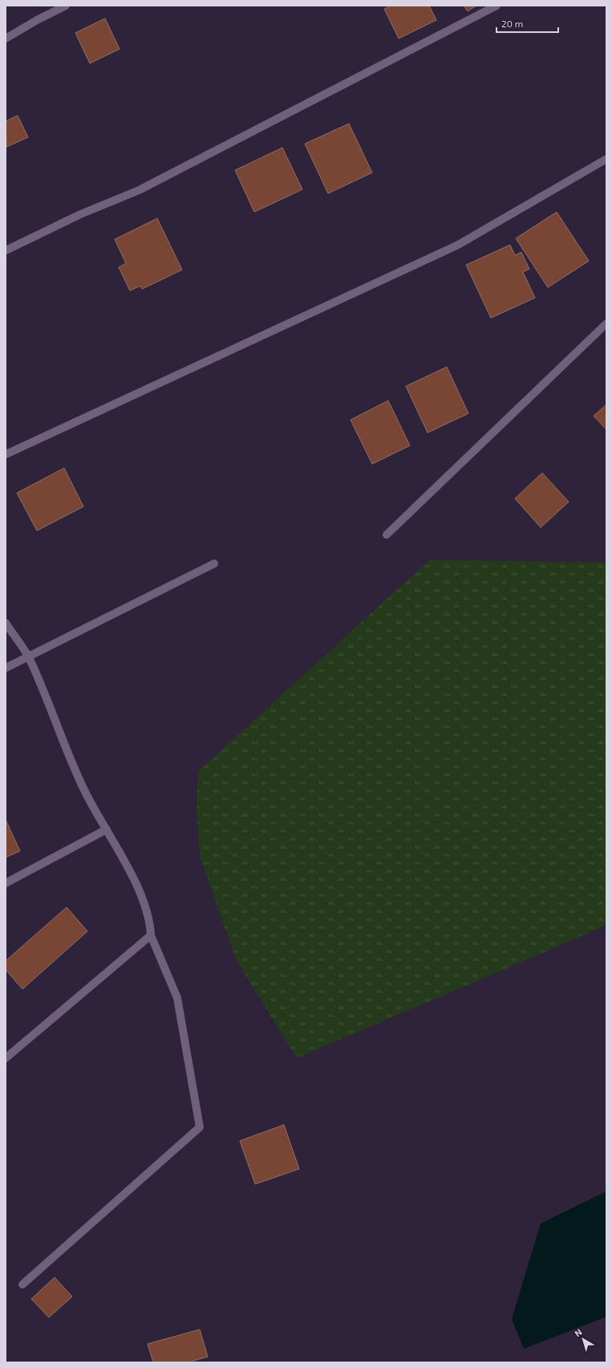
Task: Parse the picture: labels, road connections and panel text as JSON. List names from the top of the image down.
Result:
{
  "scale_bar": "20 m",
  "north": "top left"
}
